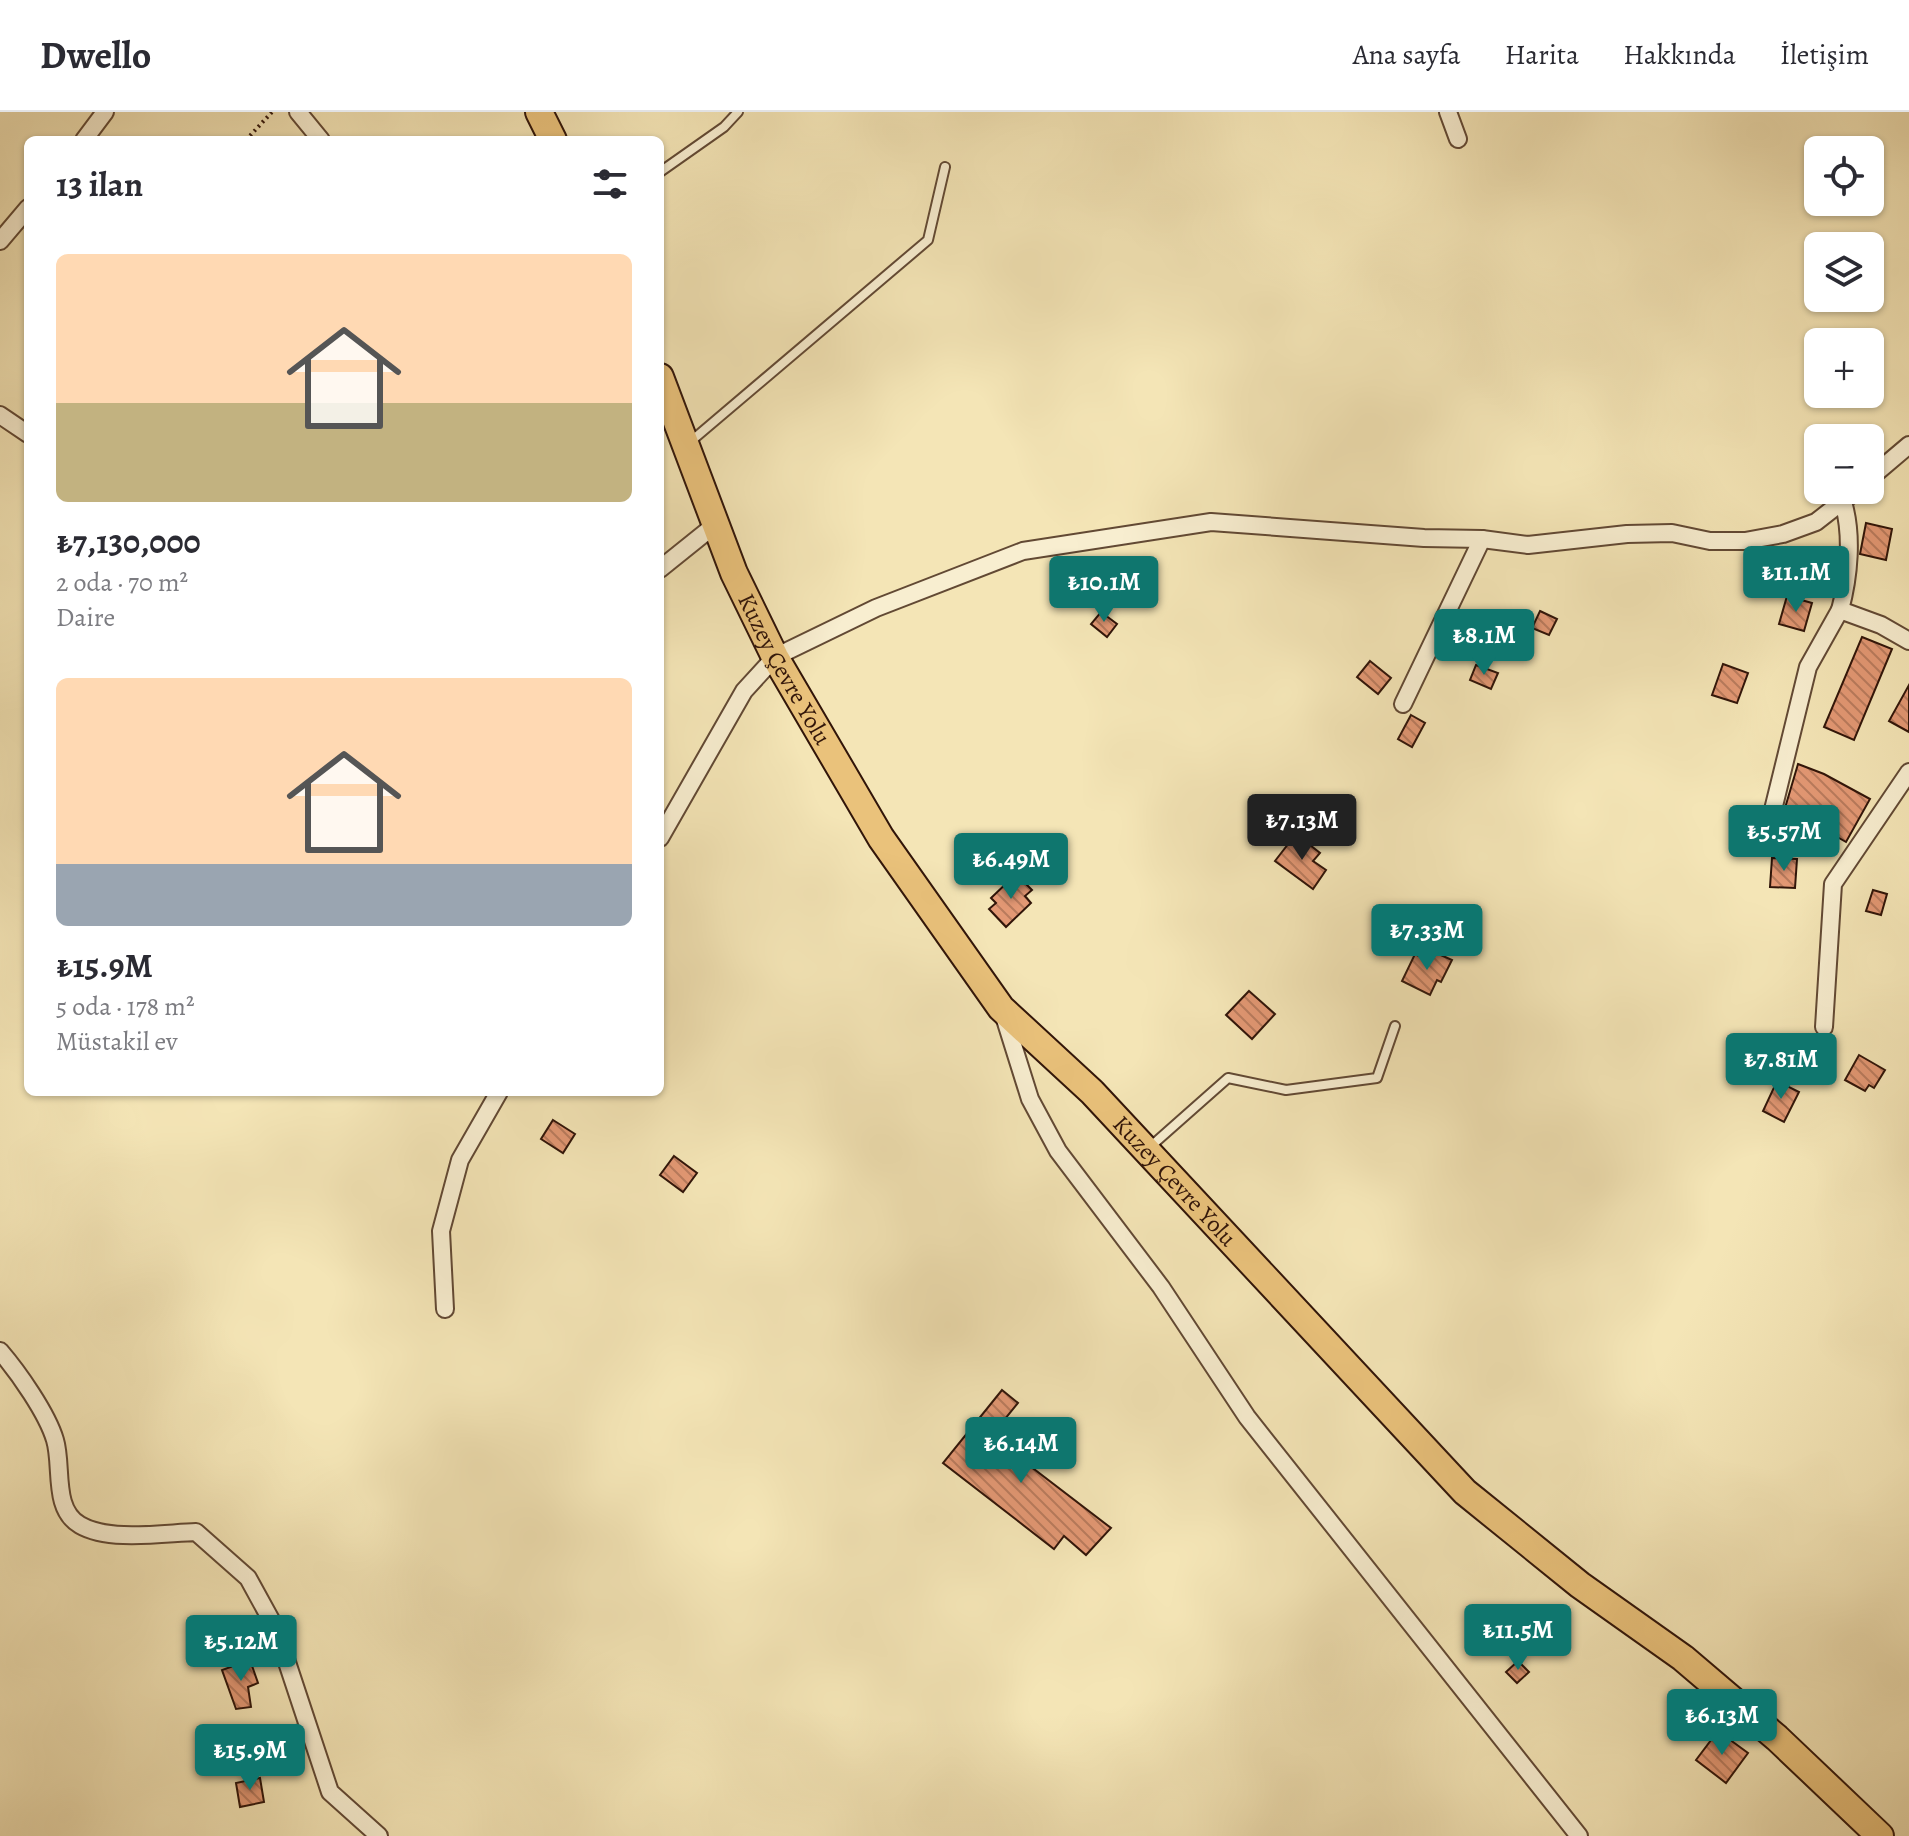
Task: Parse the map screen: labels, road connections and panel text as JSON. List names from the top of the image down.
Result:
{
  "streets": {
    "main road": ["Kuzey Çevre Yolu"]
  },
  "page": {
    "header": "Dwello",
    "nav": [
      "Ana sayfa",
      "Harita",
      "Hakkında",
      "İletişim"
    ],
    "map_buttons": ["+", "−"],
    "heading": "13 ilan",
    "list": [
      {
        "name": "₺7,130,000",
        "note": "2 oda · 70 m² · Daire"
      },
      {
        "name": "₺15.9M",
        "note": "5 oda · 178 m² · Müstakil ev"
      }
    ],
    "price": [
      "₺11.1M",
      "₺10.1M",
      "₺8.1M",
      "₺7.13M",
      "₺5.57M",
      "₺6.49M",
      "₺7.33M",
      "₺7.81M",
      "₺6.14M",
      "₺11.5M",
      "₺5.12M",
      "₺6.13M",
      "₺15.9M"
    ]
  }
}
